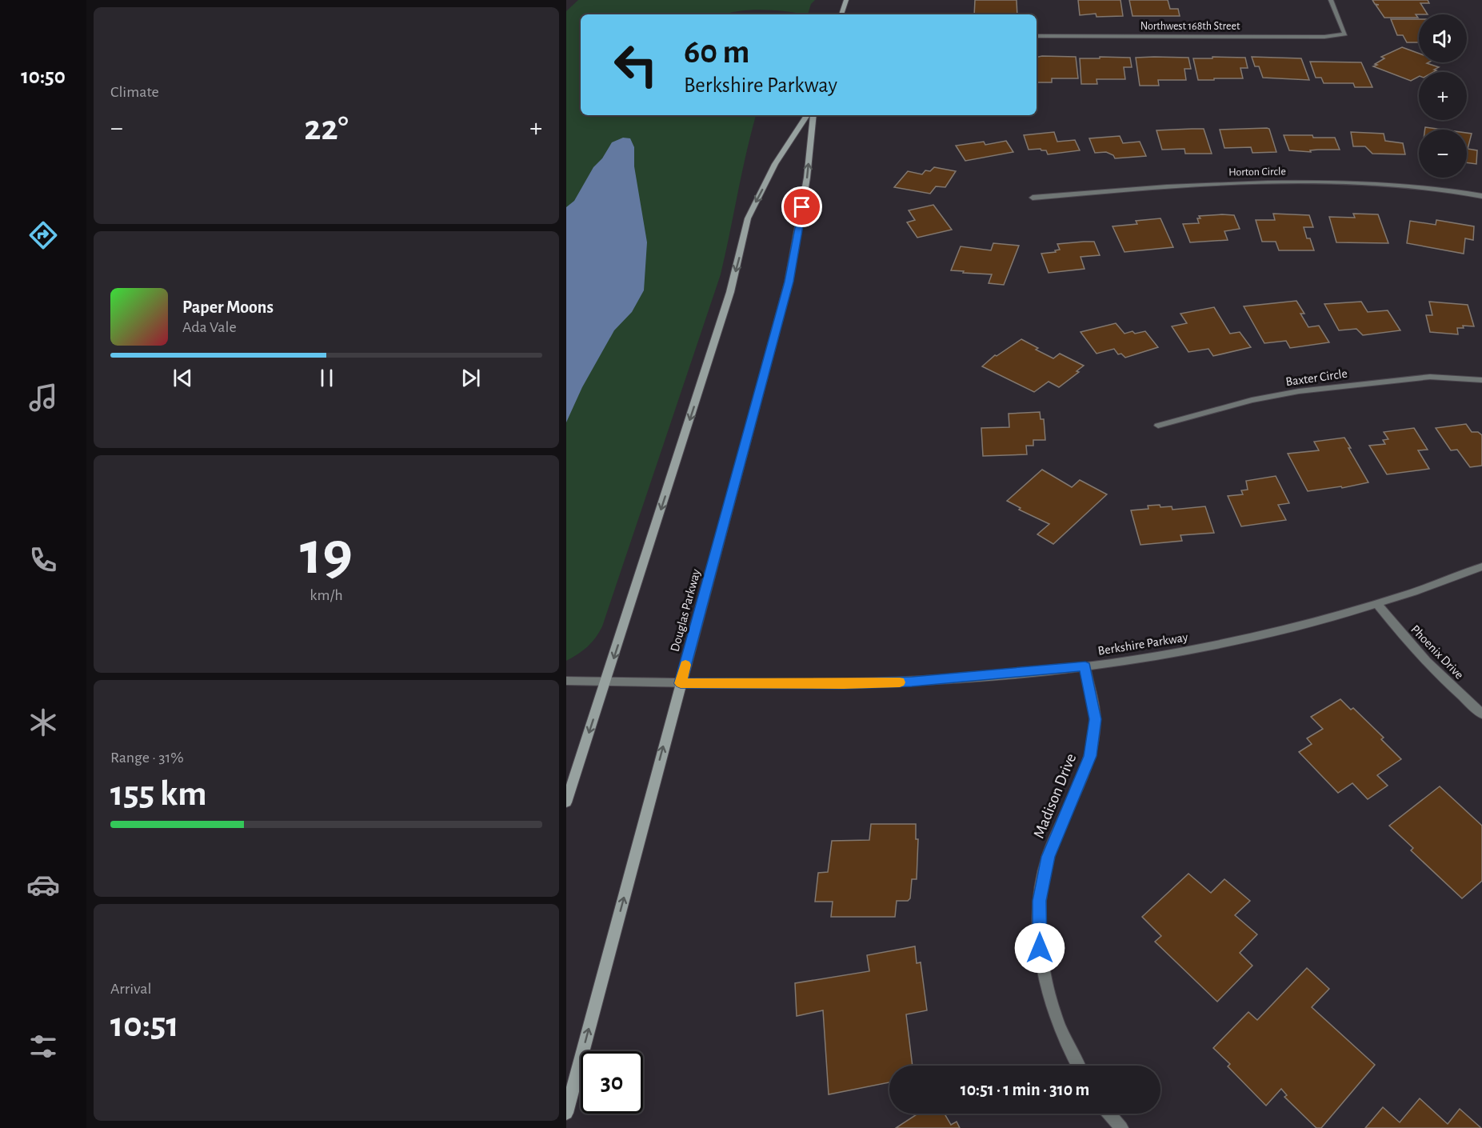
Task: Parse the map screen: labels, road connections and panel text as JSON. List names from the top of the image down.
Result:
{
  "streets": {
    "main road": ["Douglas Parkway"],
    "street": [
      "Northwest 168th Street",
      "Horton Circle",
      "Baxter Circle",
      "Berkshire Parkway",
      "Phoenix Drive",
      "Madison Drive"
    ]
  },
  "crossings": [
    ["Douglas Parkway", "Berkshire Parkway"],
    ["Berkshire Parkway", "Phoenix Drive"],
    ["Berkshire Parkway", "Madison Drive"]
  ],
  "page": {
    "tabs": "10:50",
    "tile": [
      "Climate",
      ["19", "km/h"],
      ["Range · 31%", "155 km"],
      ["Arrival", "10:51"]
    ],
    "map_buttons": ["+", "−"],
    "turn": ["60 m", "Berkshire Parkway"],
    "heat": ["−", "22°", "+"],
    "song": ["Paper Moons", "Ada Vale"],
    "limit": "30",
    "trip": "10:51 · 1 min · 310 m"
  }
}
